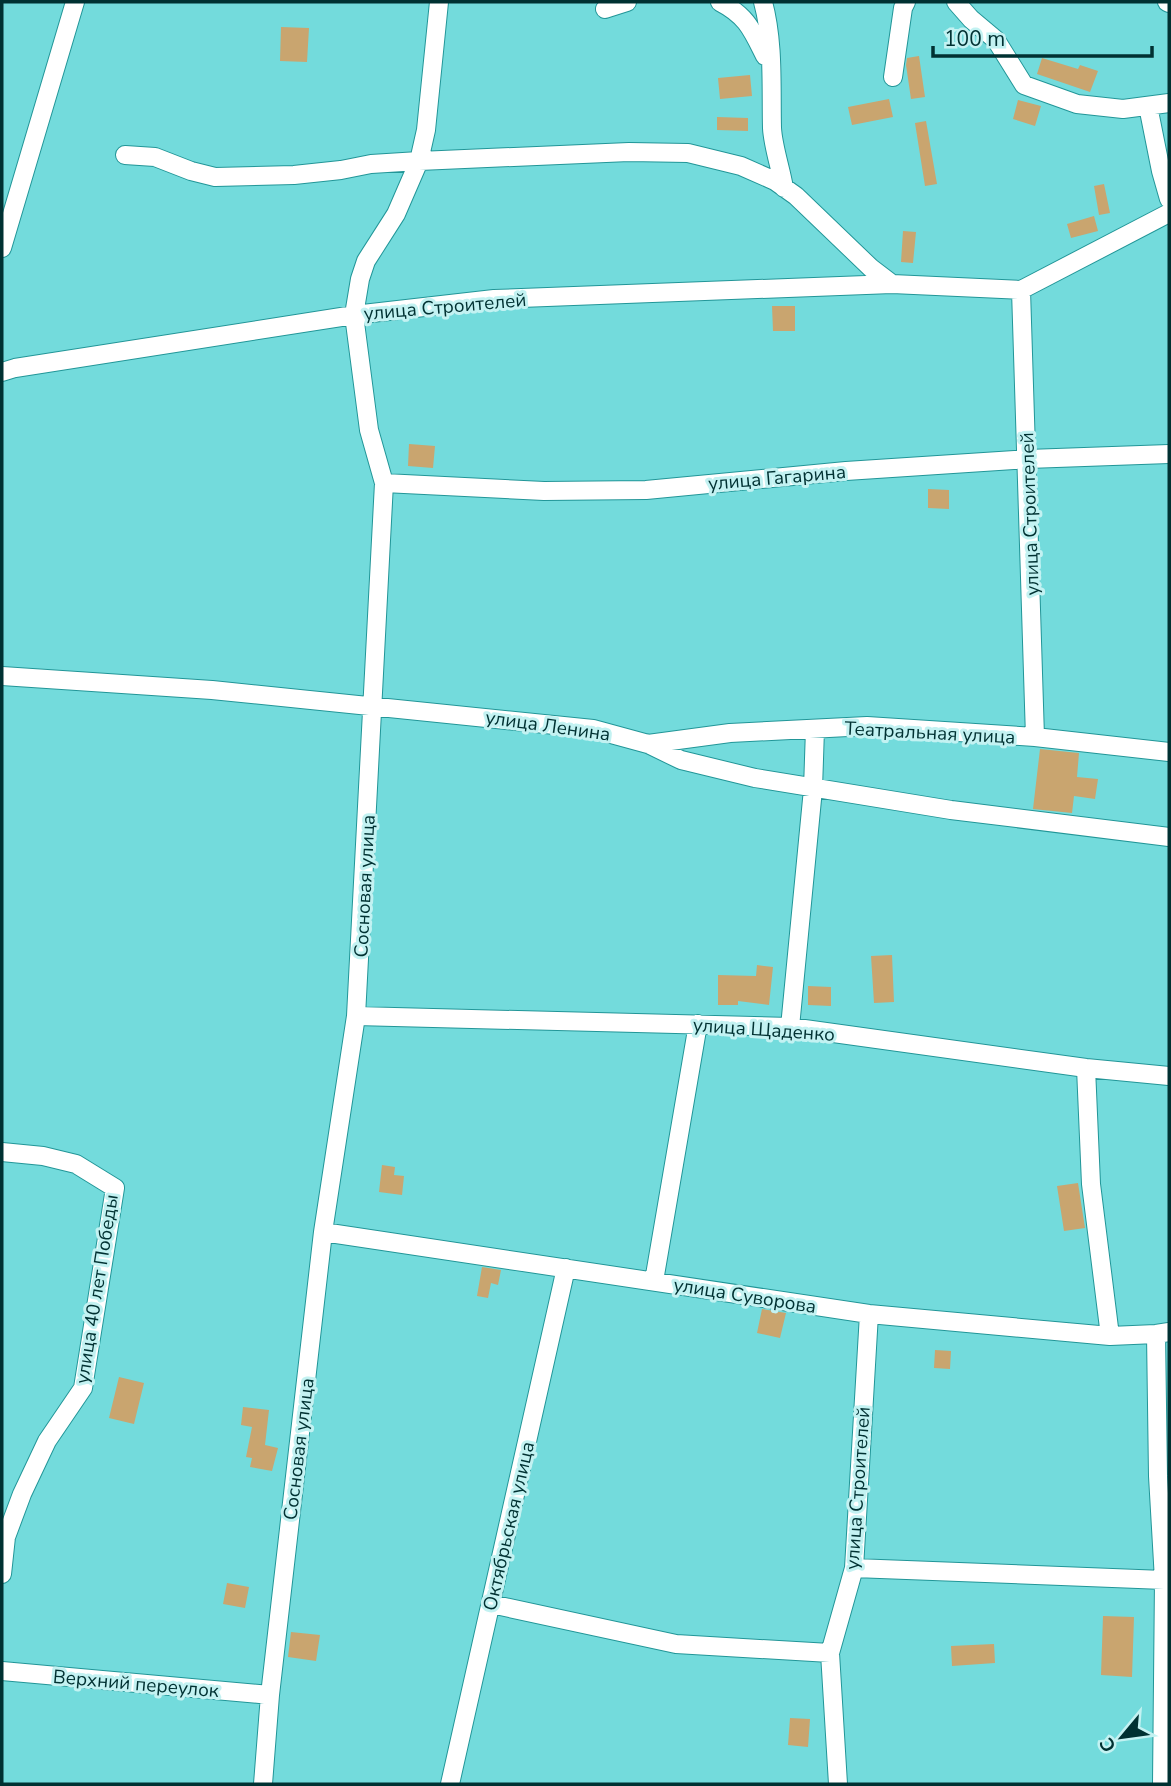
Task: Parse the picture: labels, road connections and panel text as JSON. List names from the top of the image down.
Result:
{
  "streets": {
    "street": [
      "улица Строителей",
      "улица Гагарина",
      "улица Ленина",
      "Театральная улица",
      "Сосновая улица",
      "улица Щаденко",
      "улица 40 лет Победы",
      "улица Суворова",
      "Октябрьская улица",
      "Верхний переулок"
    ]
  },
  "crossings": [
    ["улица Строителей", "улица Гагарина"],
    ["улица Строителей", "Театральная улица"],
    ["улица Строителей", "Сосновая улица"],
    ["улица Строителей", "улица Суворова"],
    ["улица Гагарина", "Сосновая улица"],
    ["улица Ленина", "Театральная улица"],
    ["улица Ленина", "Сосновая улица"],
    ["Сосновая улица", "улица Щаденко"],
    ["Сосновая улица", "улица Суворова"],
    ["Сосновая улица", "Верхний переулок"],
    ["улица Суворова", "Октябрьская улица"]
  ],
  "scale_bar": "100 m",
  "north": "bottom left"
}
